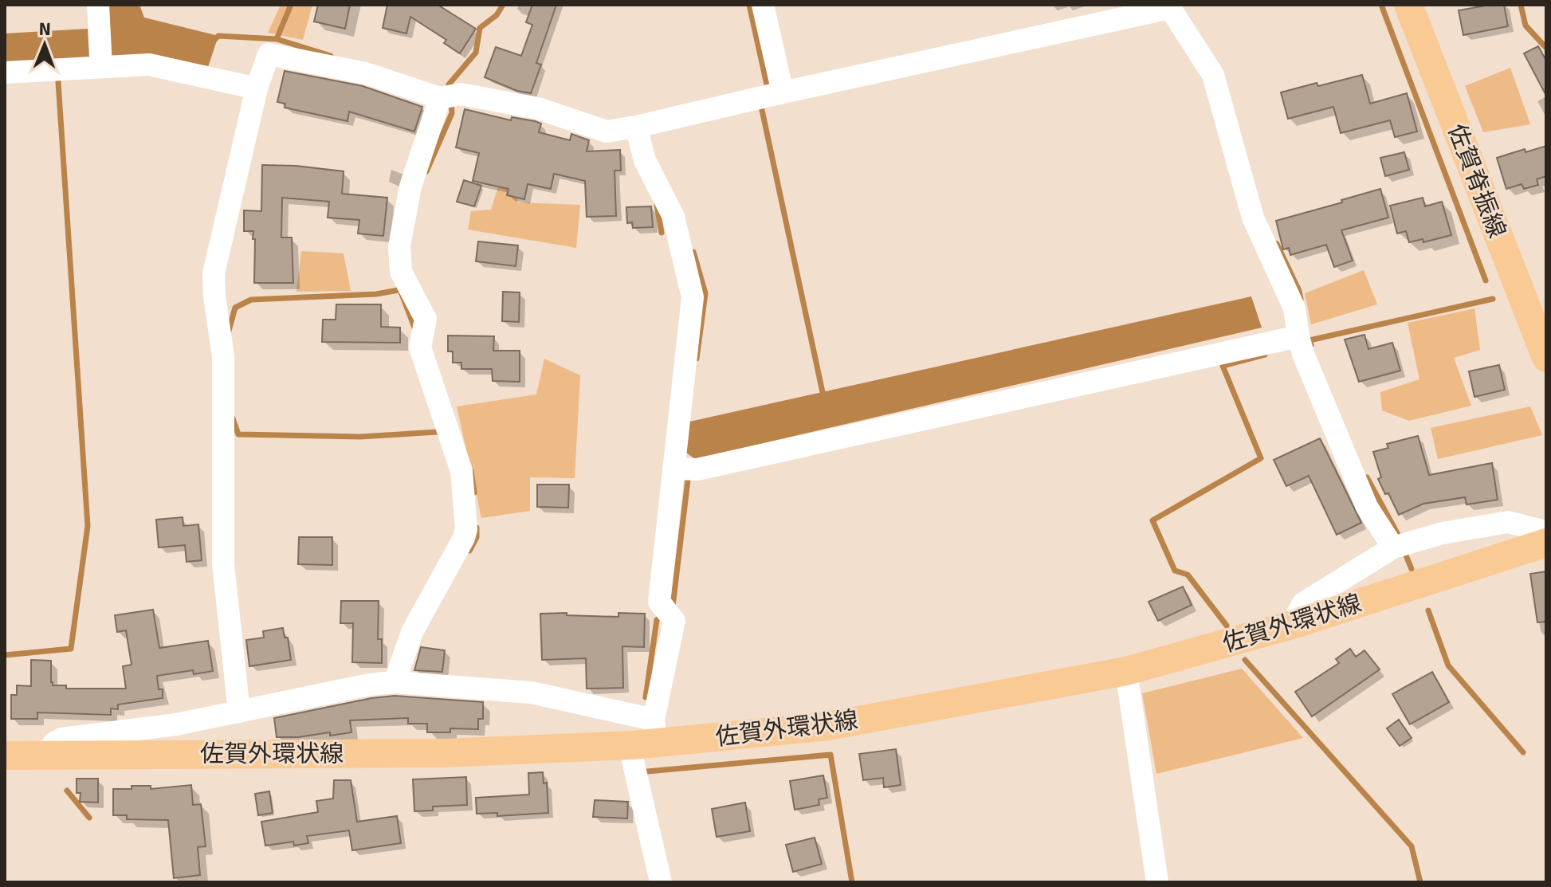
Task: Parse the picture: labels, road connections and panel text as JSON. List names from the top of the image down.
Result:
{
  "streets": {
    "main road": ["佐賀脊振線", "佐賀外環状線"]
  },
  "north": "top"
}
